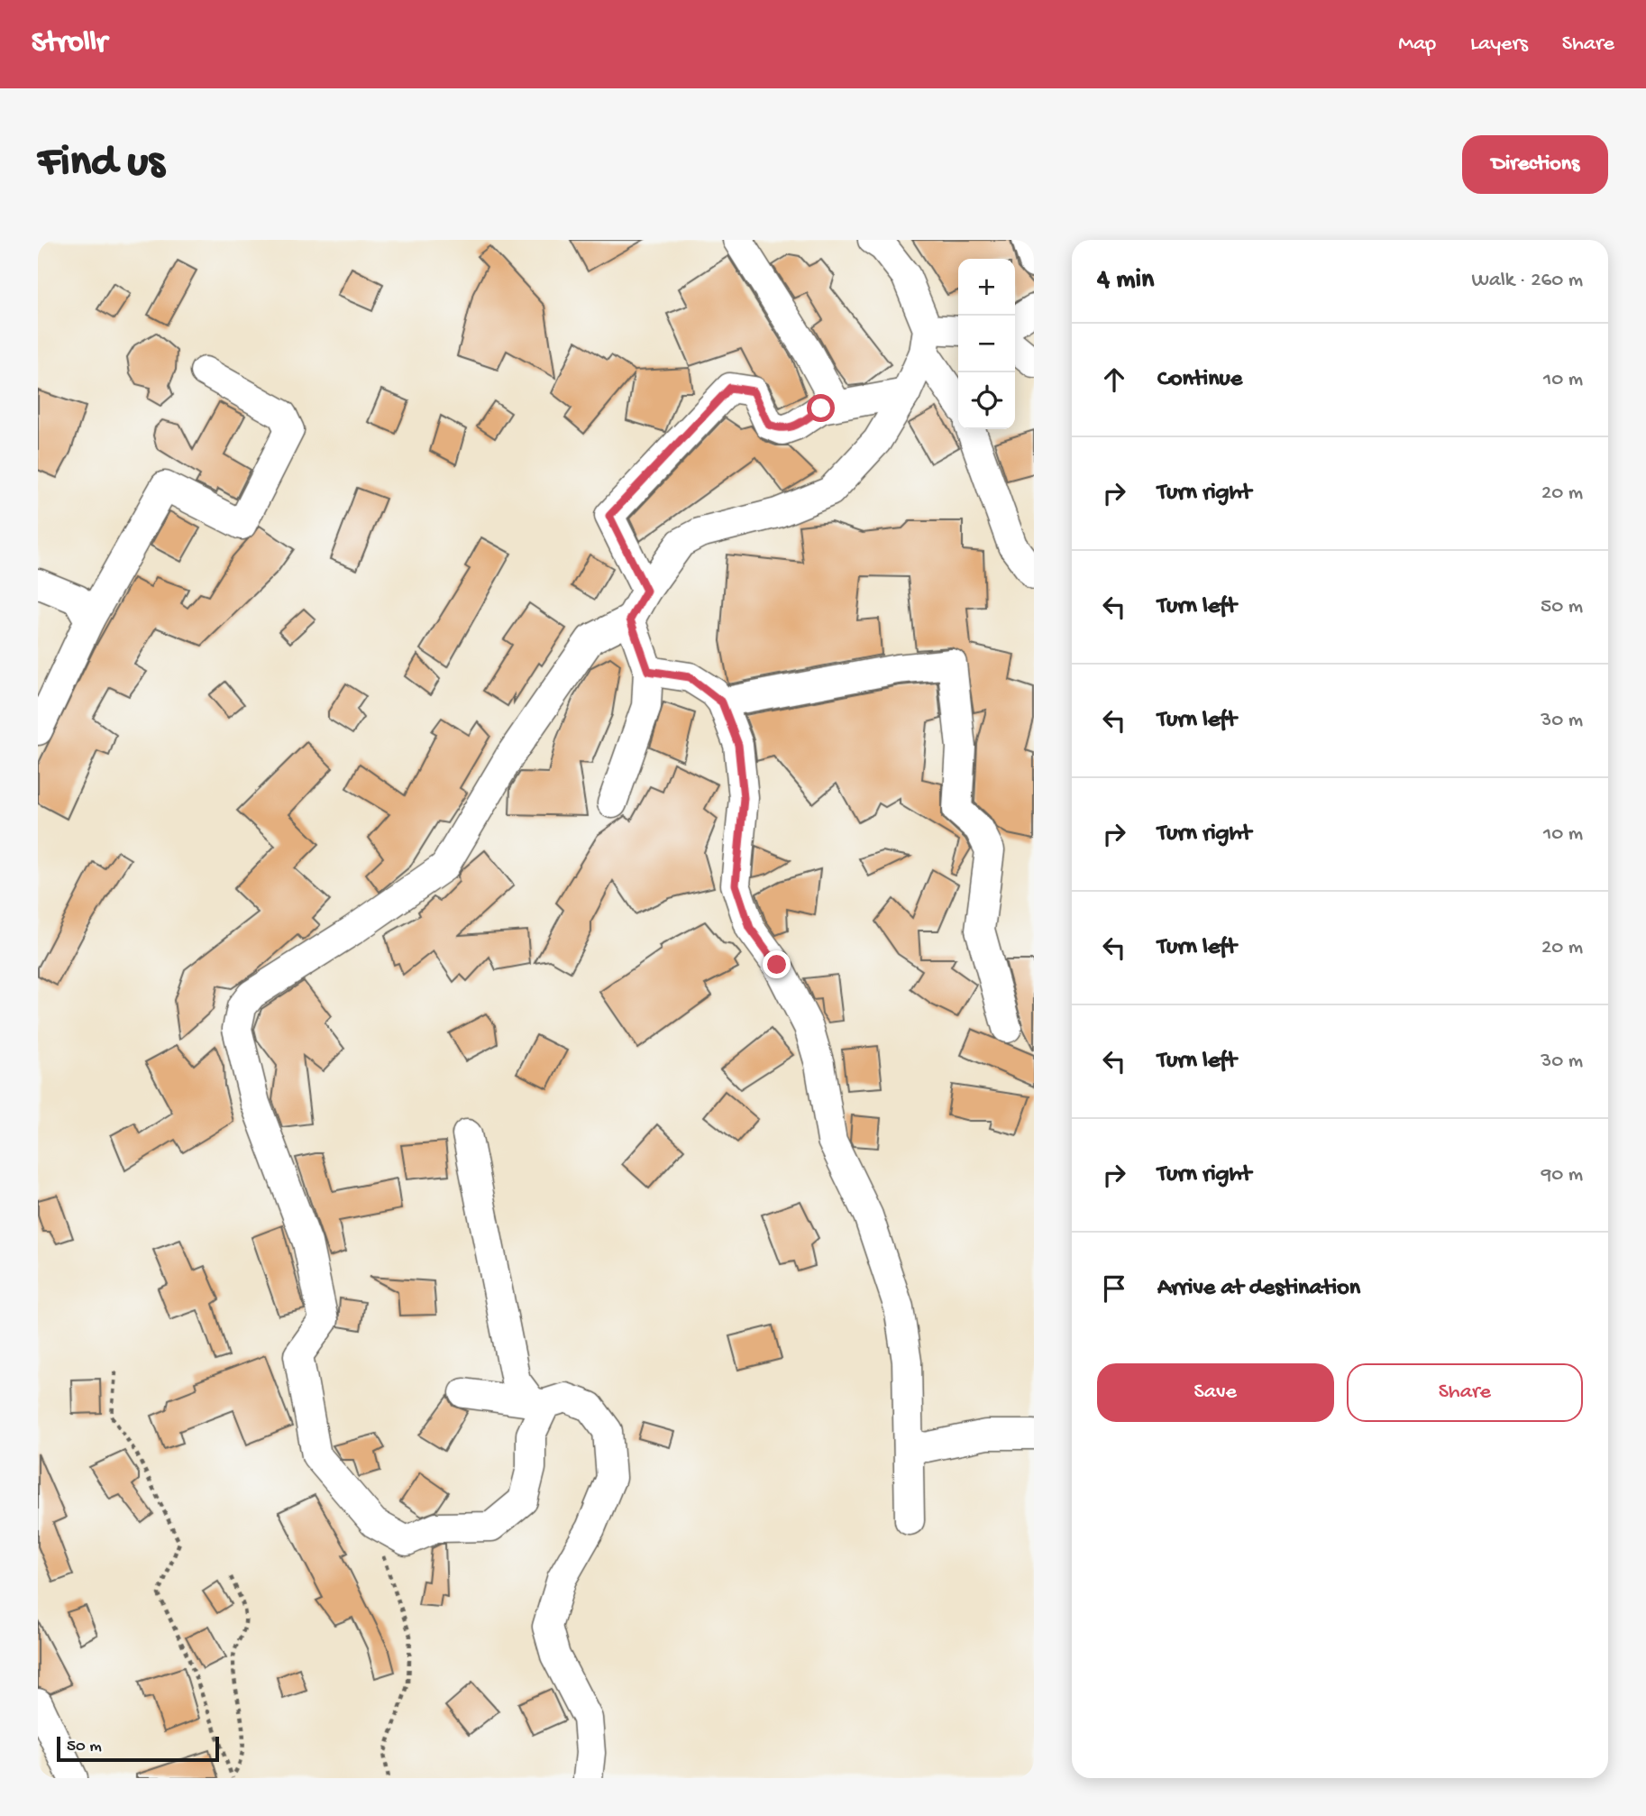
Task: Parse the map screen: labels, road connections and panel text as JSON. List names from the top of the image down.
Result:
{
  "scale_bar": "50 m",
  "page": {
    "header": "Strollr",
    "nav": ["Map", "Layers", "Share"],
    "buttons": [
      "Directions",
      ["Save", "Share"]
    ],
    "title": "Find us",
    "heading": ["4 min", "Walk · 260 m"],
    "map_buttons": ["+", "−"],
    "list": [
      ["Continue", "10 m"],
      ["Turn right", "20 m"],
      ["Turn left", "50 m"],
      ["Turn left", "30 m"],
      ["Turn right", "10 m"],
      ["Turn left", "20 m"],
      ["Turn left", "30 m"],
      ["Turn right", "90 m"],
      "Arrive at destination"
    ],
    "scale": "50 m"
  }
}
